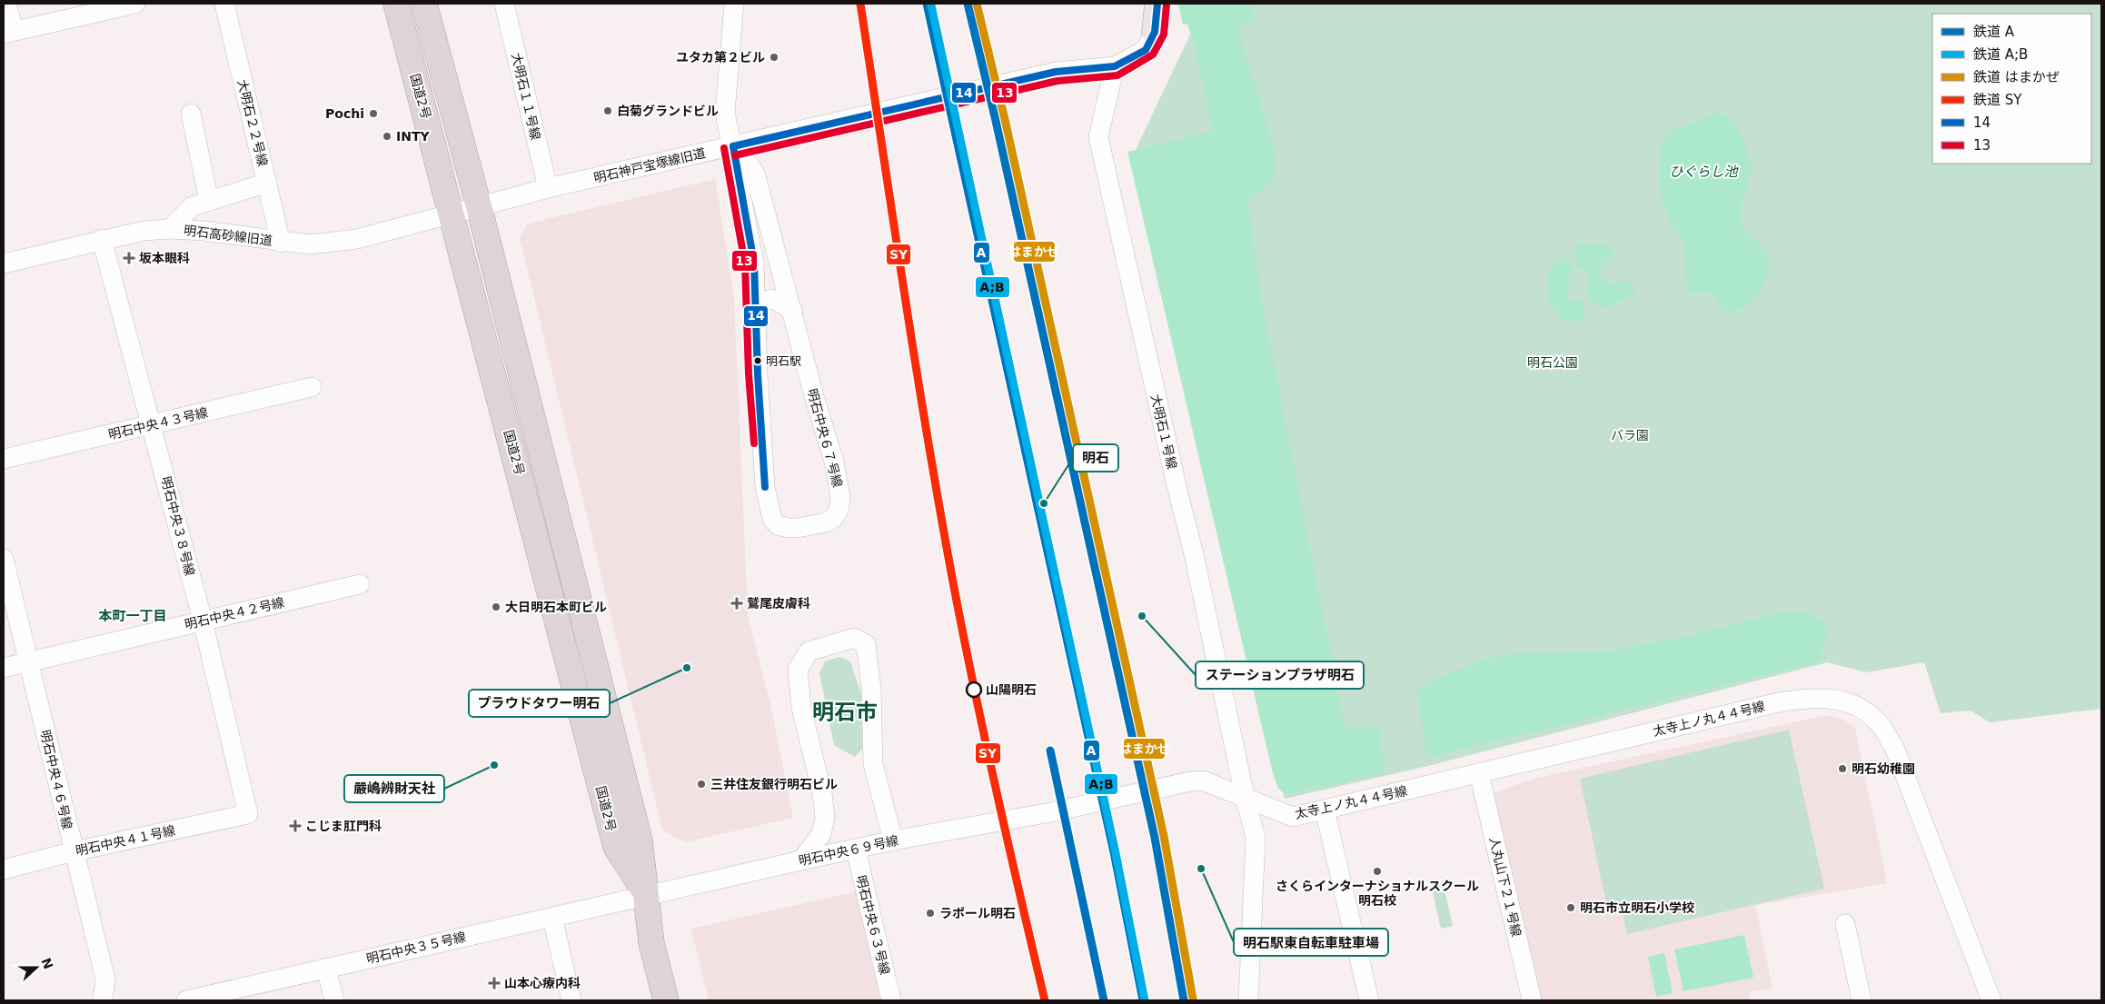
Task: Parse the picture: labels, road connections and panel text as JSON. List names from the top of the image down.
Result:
{
  "streets": {
    "highway": ["国道2号"],
    "street": [
      "大明石１１号線",
      "大明石２２号線",
      "明石神戸宝塚線旧道",
      "明石高砂線旧道",
      "明石中央４３号線",
      "大明石１号線",
      "明石中央６７号線",
      "明石中央３８号線",
      "明石中央４２号線",
      "太寺上ノ丸４４号線",
      "明石中央４６号線",
      "明石中央４１号線",
      "明石中央６９号線",
      "人丸山下２１号線",
      "明石中央６３号線",
      "明石中央３５号線"
    ]
  },
  "crossings": [
    ["国道2号", "明石神戸宝塚線旧道"],
    ["国道2号", "明石高砂線旧道"],
    ["国道2号", "明石中央６９号線"],
    ["国道2号", "明石中央３５号線"],
    ["大明石１１号線", "明石神戸宝塚線旧道"],
    ["大明石２２号線", "明石高砂線旧道"],
    ["明石神戸宝塚線旧道", "明石高砂線旧道"],
    ["明石神戸宝塚線旧道", "大明石１号線"],
    ["明石神戸宝塚線旧道", "明石中央６７号線"],
    ["明石高砂線旧道", "明石中央３８号線"],
    ["明石中央４３号線", "明石中央３８号線"],
    ["大明石１号線", "太寺上ノ丸４４号線"],
    ["明石中央３８号線", "明石中央４２号線"],
    ["明石中央３８号線", "明石中央４１号線"],
    ["明石中央４２号線", "明石中央４６号線"],
    ["太寺上ノ丸４４号線", "明石中央６９号線"],
    ["太寺上ノ丸４４号線", "人丸山下２１号線"],
    ["明石中央４６号線", "明石中央４１号線"],
    ["明石中央６９号線", "明石中央６３号線"],
    ["明石中央６９号線", "明石中央３５号線"]
  ],
  "districts": ["本町一丁目", "明石市"],
  "water": ["ひぐらし池"],
  "parks": ["明石公園", "バラ園"],
  "places": {
    "other": [
      "ユタカ第２ビル",
      "白菊グランドビル",
      "Pochi",
      "INTY",
      "明石駅",
      "明石",
      "大日明石本町ビル",
      "ステーションプラザ明石",
      "プラウドタワー明石",
      "山陽明石",
      "嚴嶋辨財天社",
      "明石幼稚園",
      "三井住友銀行明石ビル",
      "明石駅東自転車駐車場",
      "さくらインターナショナルスクール 明石校",
      "明石市立明石小学校",
      "ラポール明石"
    ],
    "health": [
      "坂本眼科",
      "鷲尾皮膚科",
      "こじま肛門科",
      "山本心療内科"
    ]
  },
  "lines": [
    "rail line A",
    "rail line はまかぜ",
    "rail line SY",
    "transit line 14",
    "transit line 13",
    "rail line A;B"
  ],
  "legend": [
    "鉄道 A",
    "鉄道 A;B",
    "鉄道 はまかぜ",
    "鉄道 SY",
    "14",
    "13"
  ],
  "north": "right"
}
